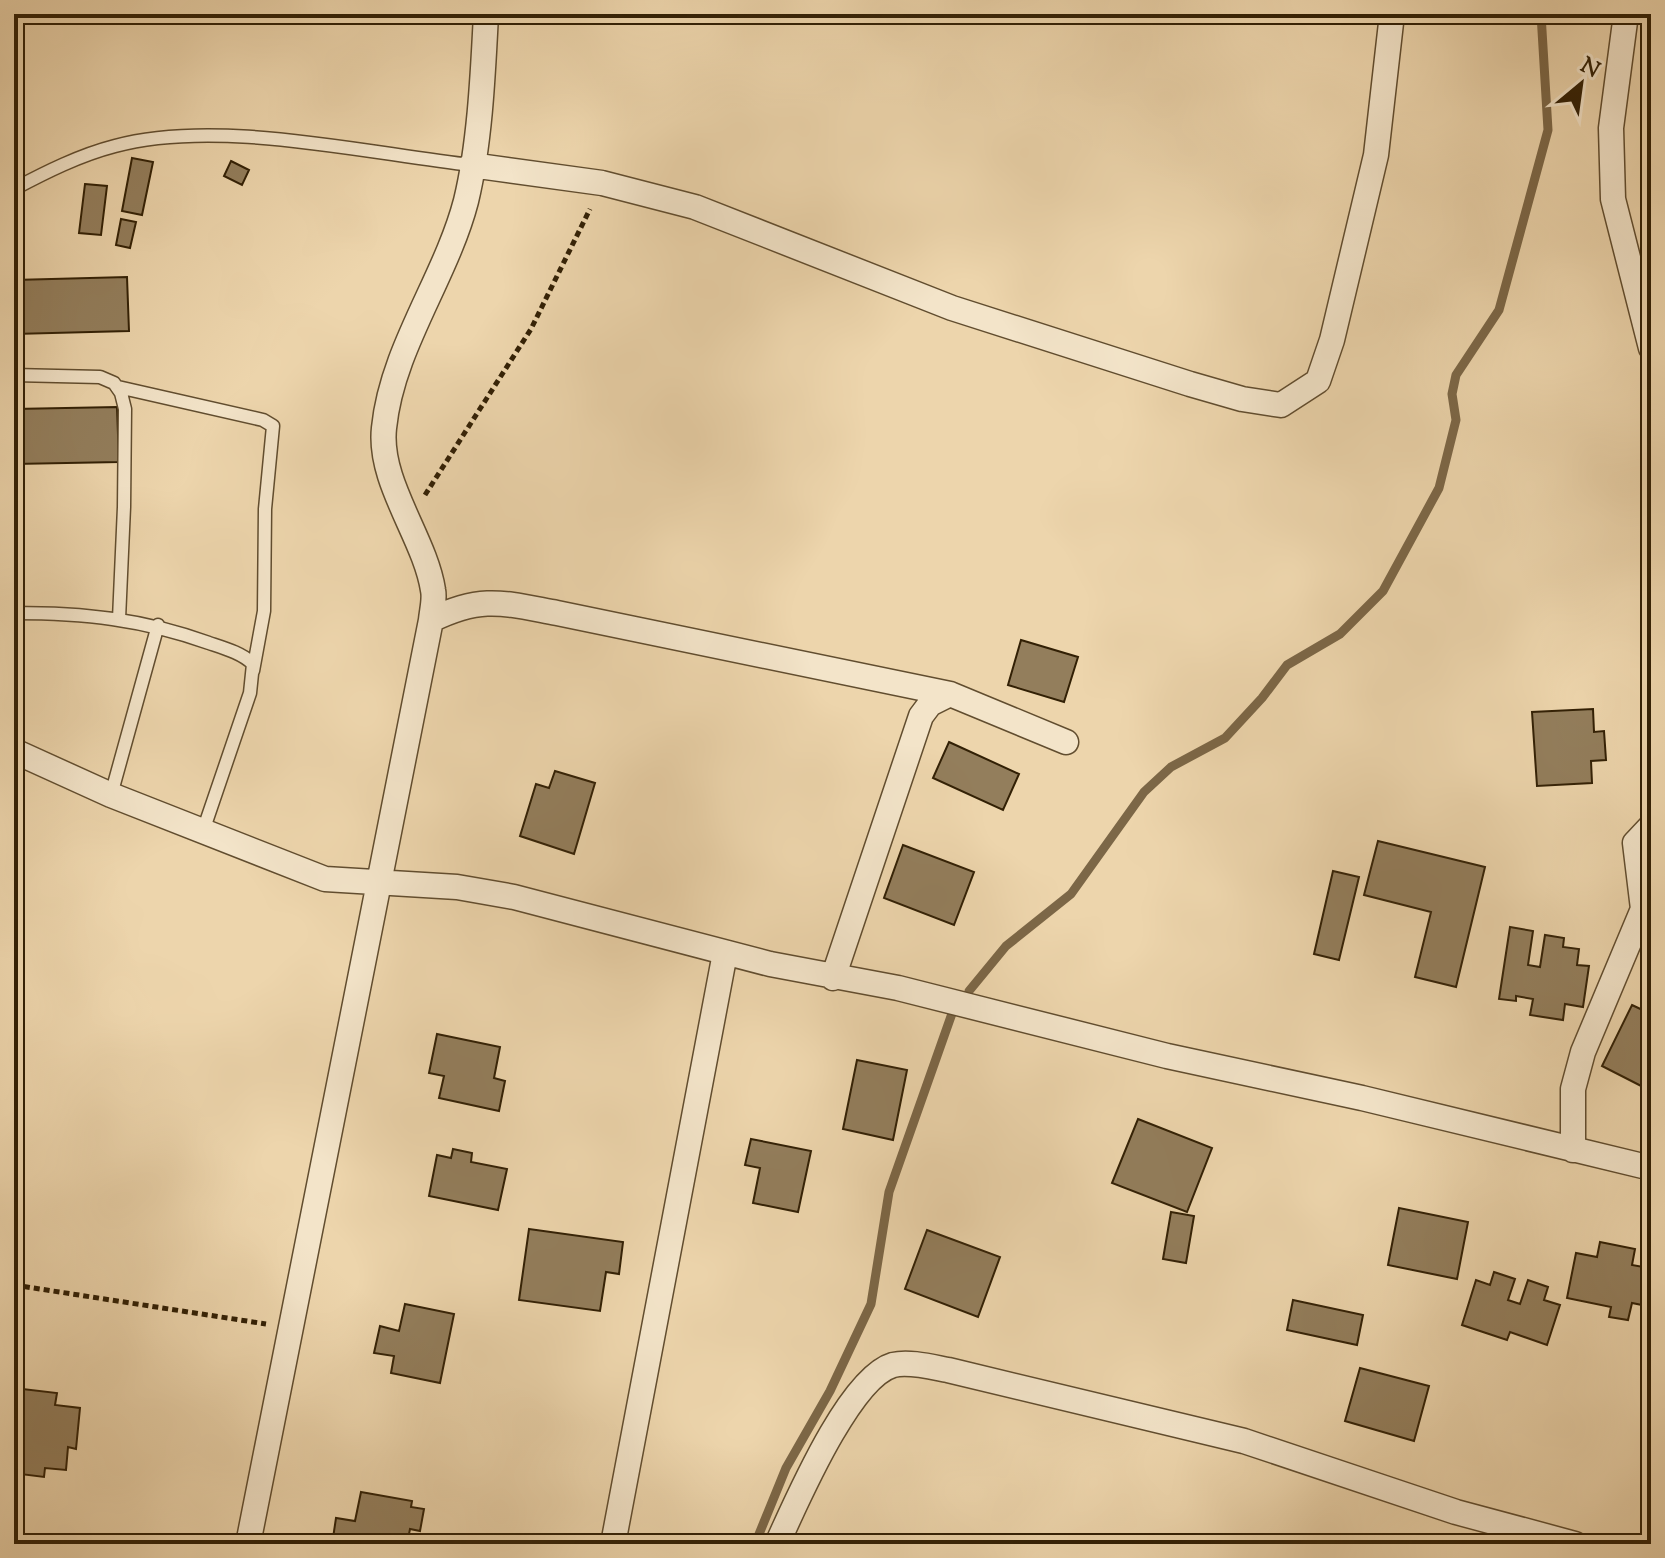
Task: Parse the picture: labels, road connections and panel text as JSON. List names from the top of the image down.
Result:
{
  "north": "top right"
}
